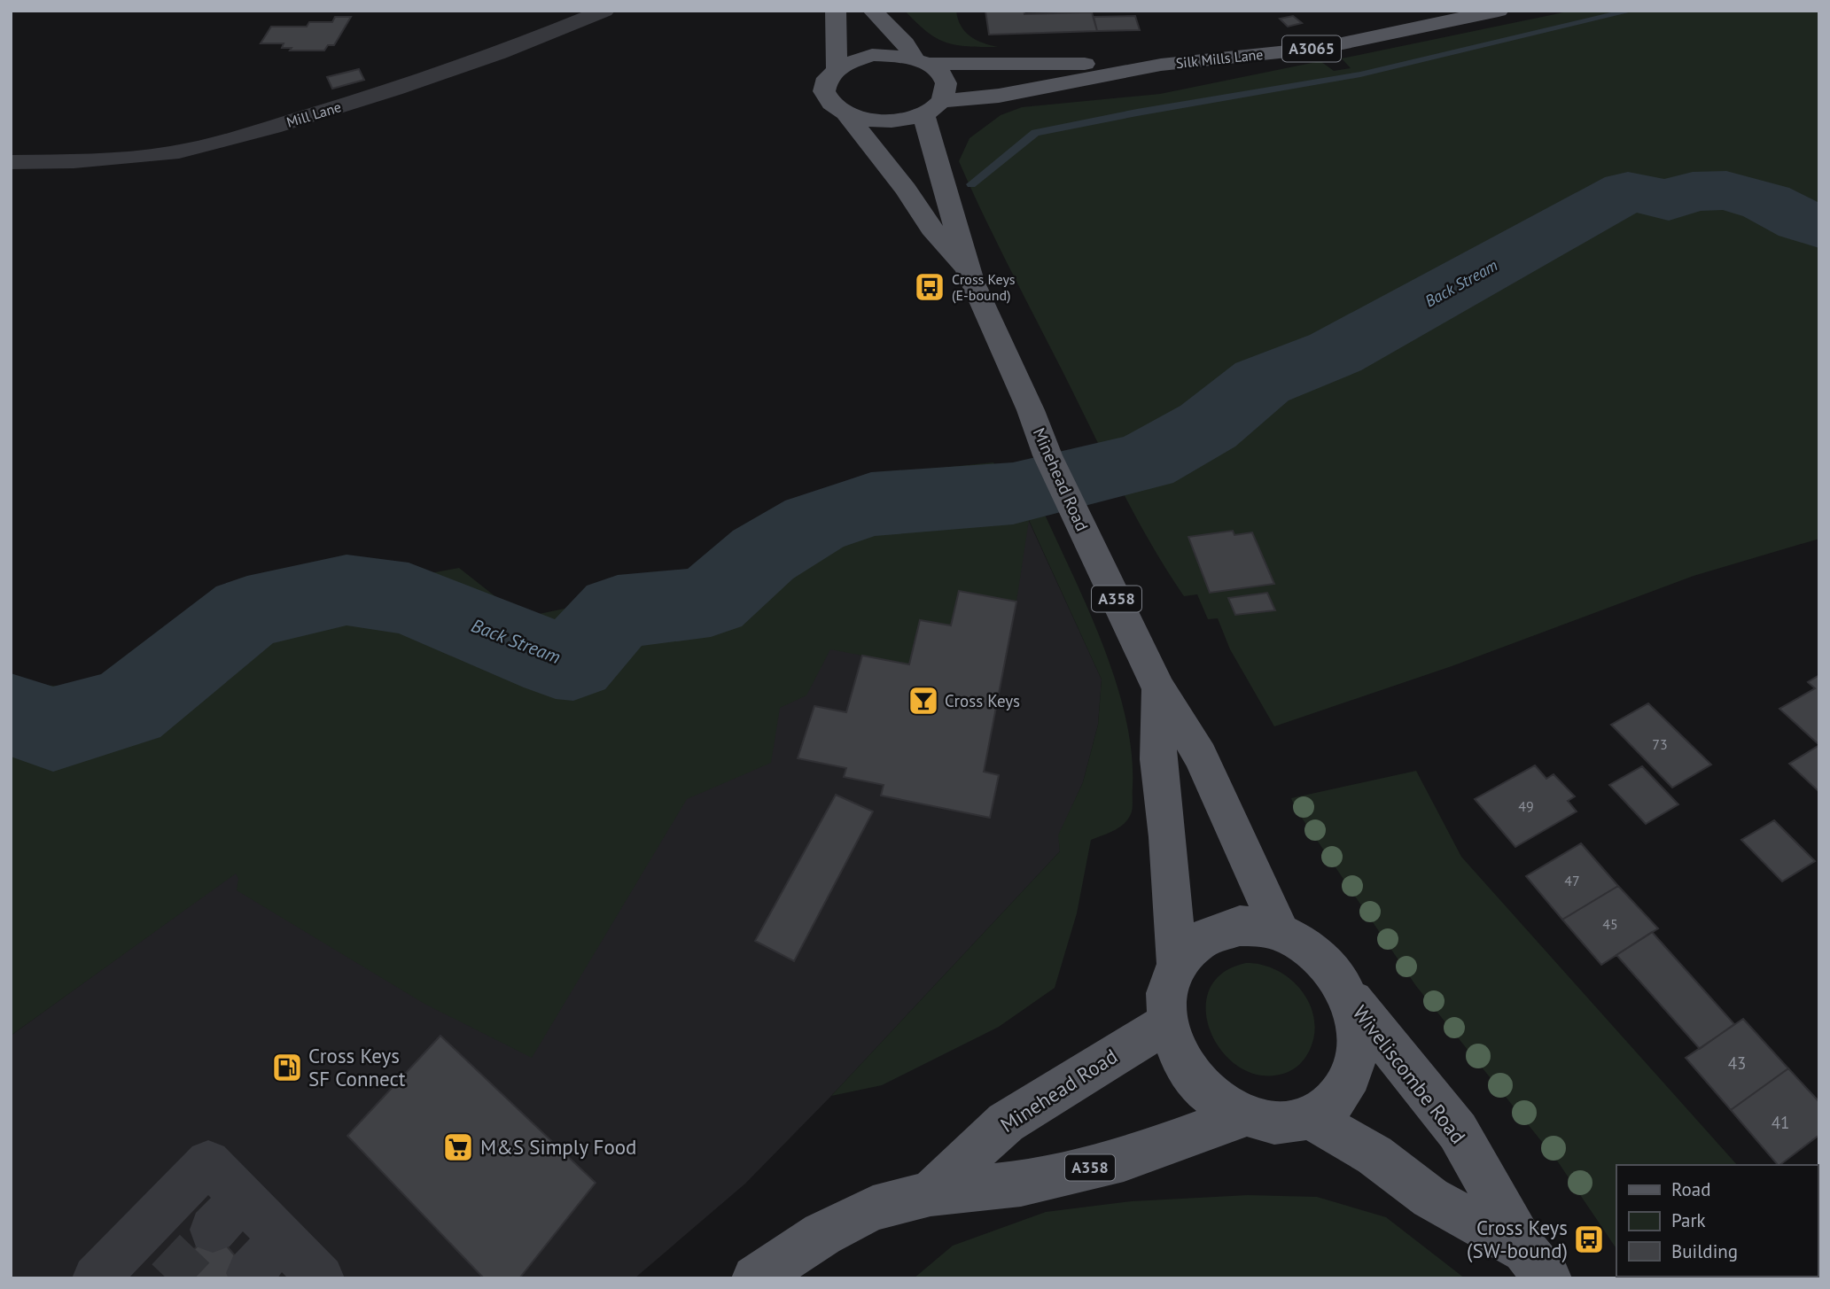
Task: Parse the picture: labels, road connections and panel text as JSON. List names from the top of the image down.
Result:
{
  "streets": {
    "main road": [
      "A3065",
      "Silk Mills Lane",
      "Minehead Road",
      "A358",
      "Wiveliscombe Road"
    ],
    "street": ["Mill Lane"]
  },
  "crossings": [
    ["Silk Mills Lane", "Minehead Road"],
    ["Silk Mills Lane", "A358"],
    ["Minehead Road", "A358"],
    ["Minehead Road", "Wiveliscombe Road"],
    ["A358", "Wiveliscombe Road"]
  ],
  "water": ["Back Stream"],
  "places": {
    "bus stop": ["Cross Keys (E-bound)", "Cross Keys (SW-bound)"],
    "bar": ["Cross Keys"],
    "fuel station": ["Cross Keys SF Connect"],
    "supermarket": ["M&S Simply Food"]
  },
  "house_numbers": [
    "73",
    "49",
    "47",
    "45",
    "43",
    "41"
  ],
  "legend": ["Road", "Park", "Building"]
}
